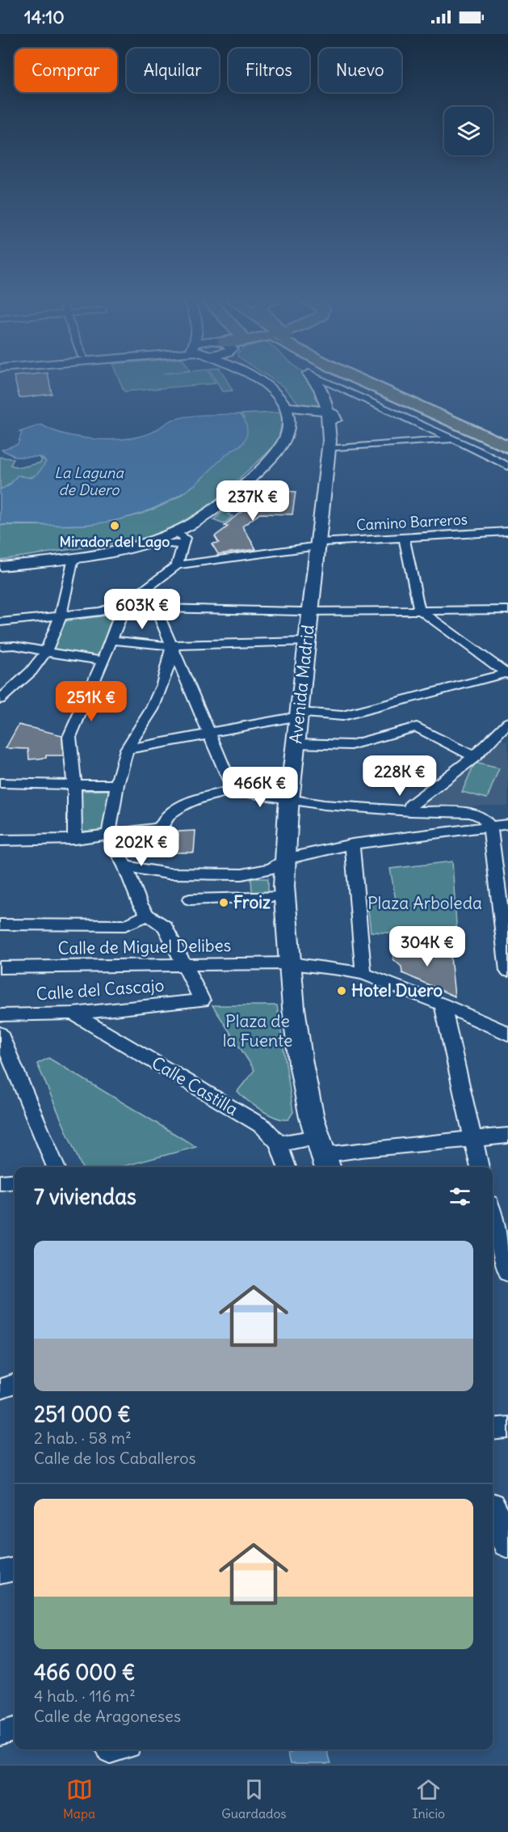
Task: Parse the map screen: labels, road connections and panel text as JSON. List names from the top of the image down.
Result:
{
  "streets": {
    "main road": ["Avenida Madrid"],
    "street": [
      "Camino Barreros",
      "Calle de Miguel Delibes",
      "Calle del Cascajo",
      "Calle Castilla"
    ]
  },
  "crossings": [
    ["Camino Barreros", "Avenida Madrid"],
    ["Avenida Madrid", "Calle de Miguel Delibes"],
    ["Calle de Miguel Delibes", "Calle del Cascajo"],
    ["Calle del Cascajo", "Calle Castilla"]
  ],
  "water": ["La Laguna de Duero"],
  "parks": ["Plaza Arboleda", "Plaza de la Fuente"],
  "places": ["Mirador del Lago", "Froiz", "Hotel Duero"],
  "page": {
    "status": "14:10",
    "chip": [
      "Comprar",
      "Alquilar",
      "Filtros",
      "Nuevo"
    ],
    "price": [
      "237K €",
      "603K €",
      "251K €",
      "228K €",
      "466K €",
      "202K €",
      "304K €"
    ],
    "heading": "7 viviendas",
    "list": [
      {
        "name": "251 000 €",
        "note": "2 hab. · 58 m² · Calle de los Caballeros"
      },
      {
        "name": "466 000 €",
        "note": "4 hab. · 116 m² · Calle de Aragoneses"
      }
    ],
    "tabs": ["Mapa", "Guardados", "Inicio"]
  }
}
